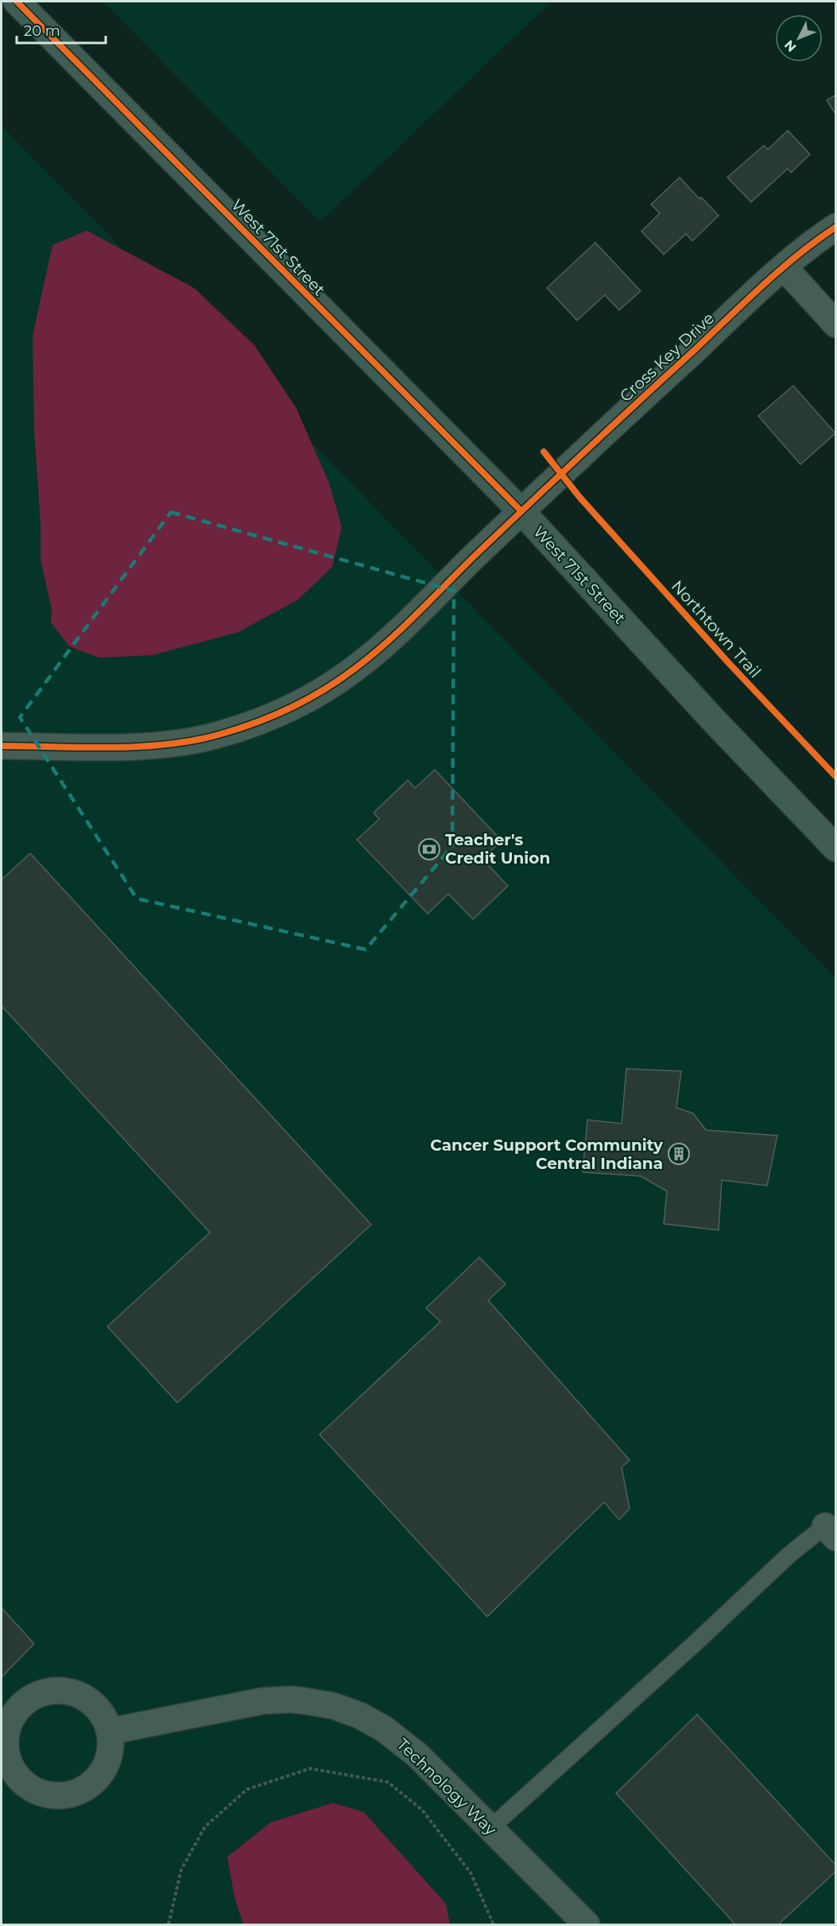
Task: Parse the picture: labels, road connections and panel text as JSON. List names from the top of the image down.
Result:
{
  "streets": {
    "main road": ["West 71st Street"],
    "street": ["Cross Key Drive", "Technology Way"],
    "cycle path": ["Northtown Trail"]
  },
  "crossings": [
    ["West 71st Street", "Cross Key Drive"]
  ],
  "places": {
    "bank": ["Teacher's Credit Union"],
    "building": ["Cancer Support Community Central Indiana"]
  },
  "scale_bar": "20 m",
  "north": "bottom left"
}
